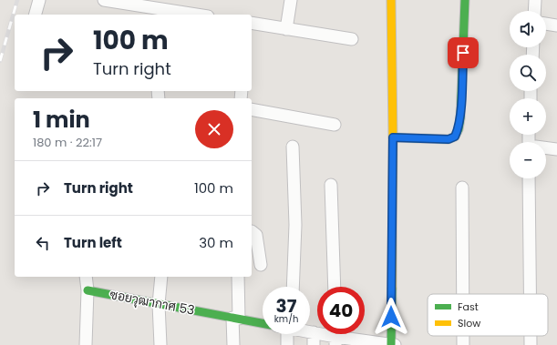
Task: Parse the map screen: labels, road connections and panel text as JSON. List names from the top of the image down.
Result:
{
  "streets": {
    "street": ["ซอยวุฒากาศ 53"]
  },
  "legend": ["Fast", "Slow"],
  "page": {
    "map_buttons": ["+", "−"],
    "turn": ["100 m", "Turn right"],
    "heading": ["1 min", "180 m · 22:17"],
    "list": [
      {
        "name": "Turn right",
        "value": "100 m"
      },
      {
        "name": "Turn left",
        "value": "30 m"
      }
    ],
    "speed": "37 km/h",
    "limit": "40"
  }
}
